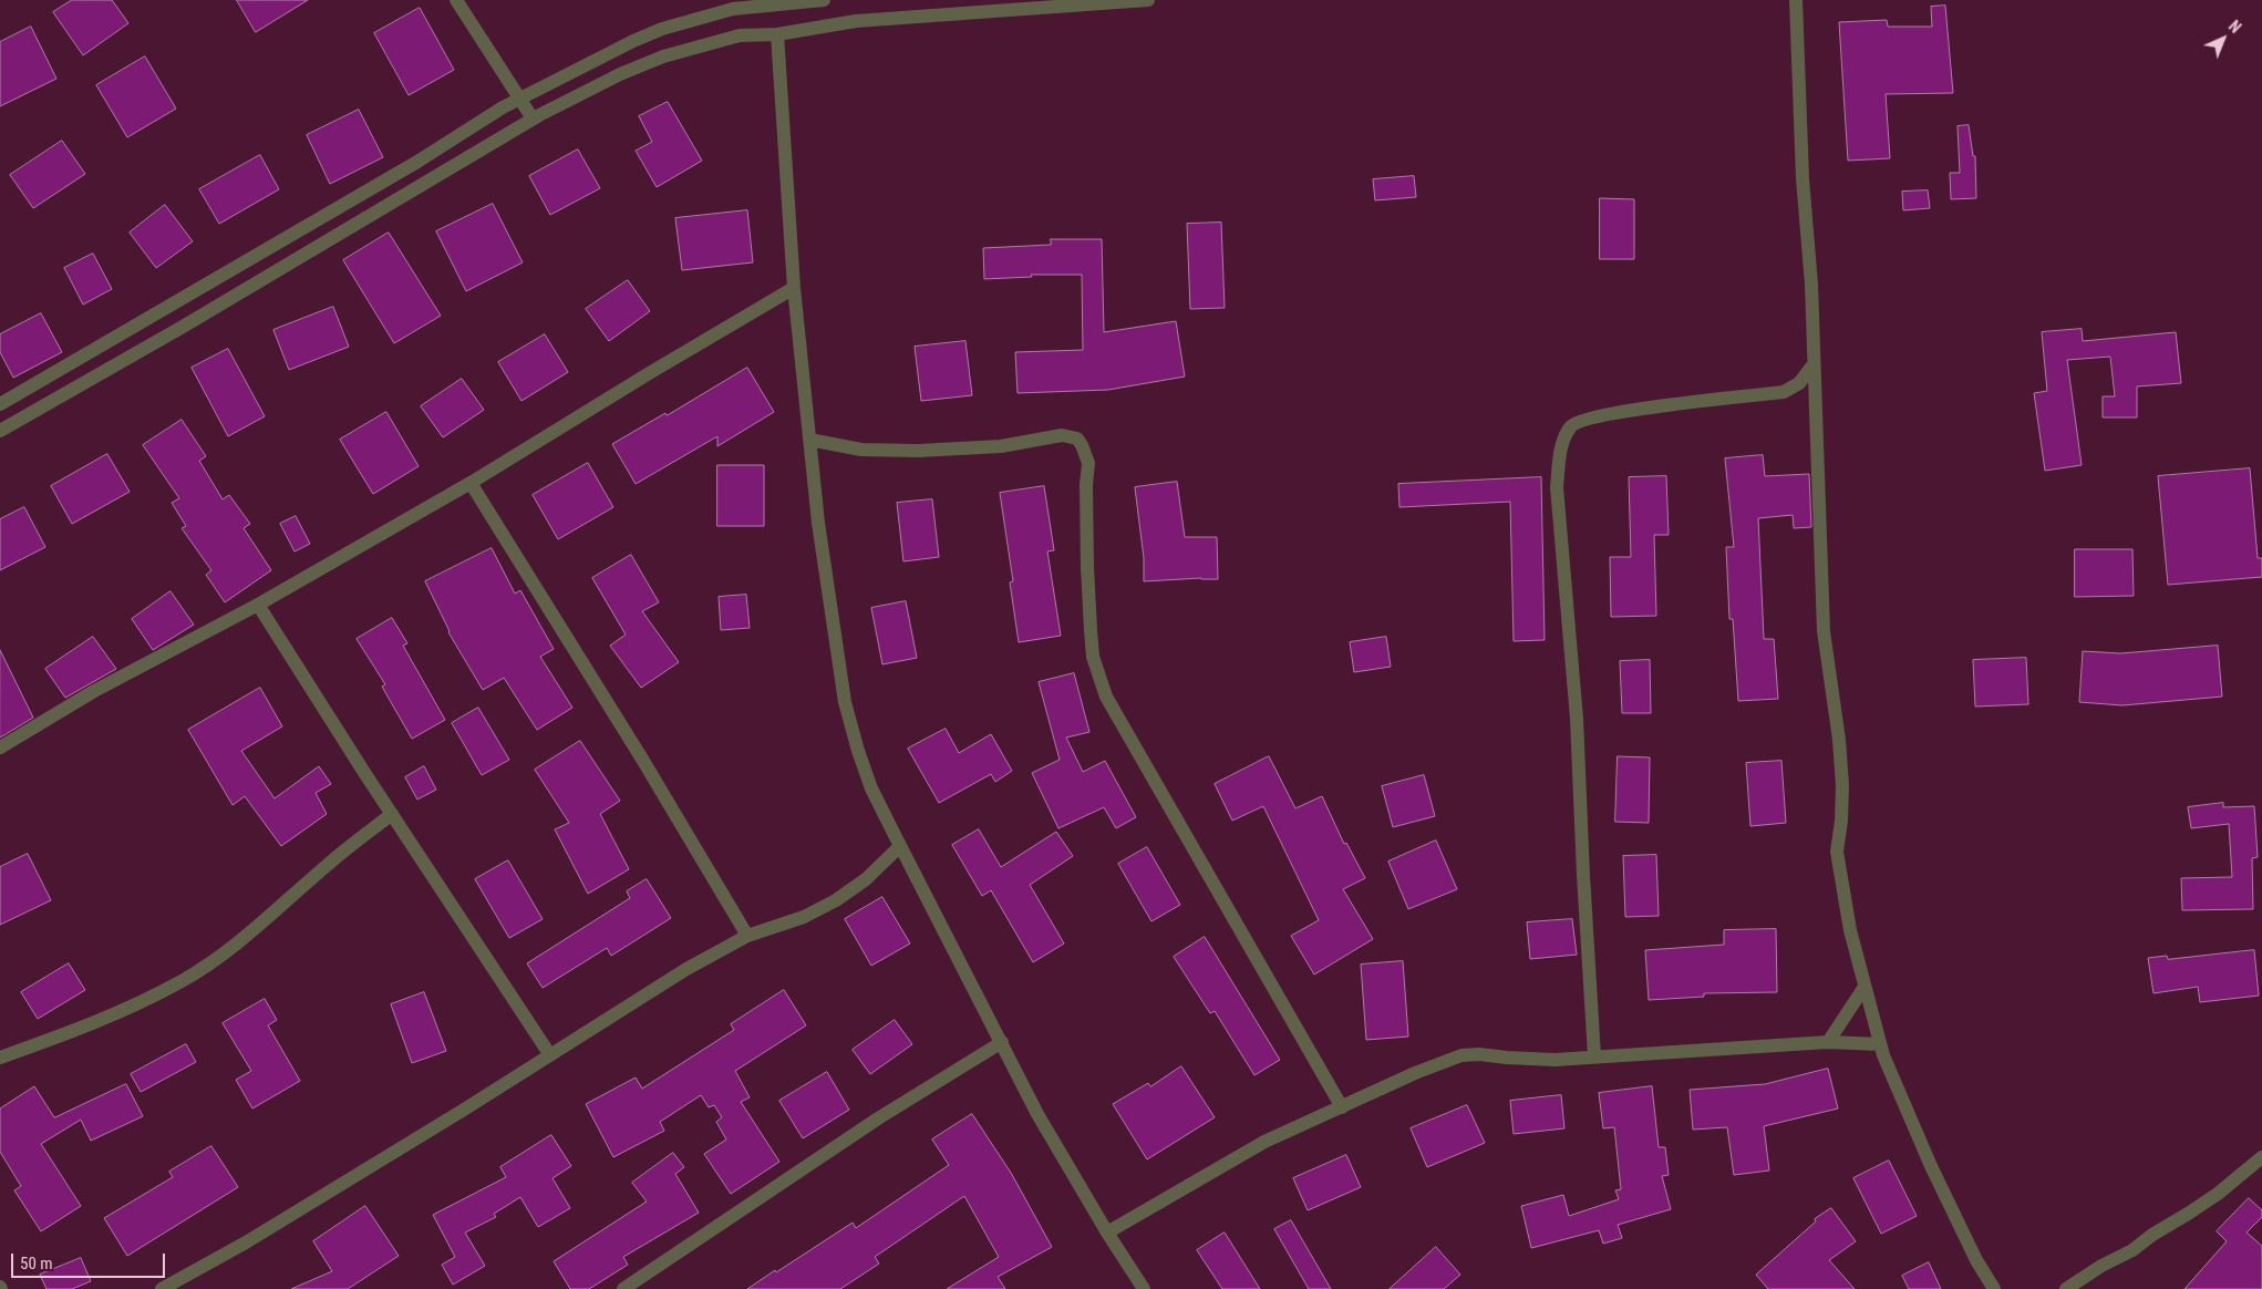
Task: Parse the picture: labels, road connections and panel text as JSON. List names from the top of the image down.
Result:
{
  "scale_bar": "50 m",
  "north": "top right"
}
